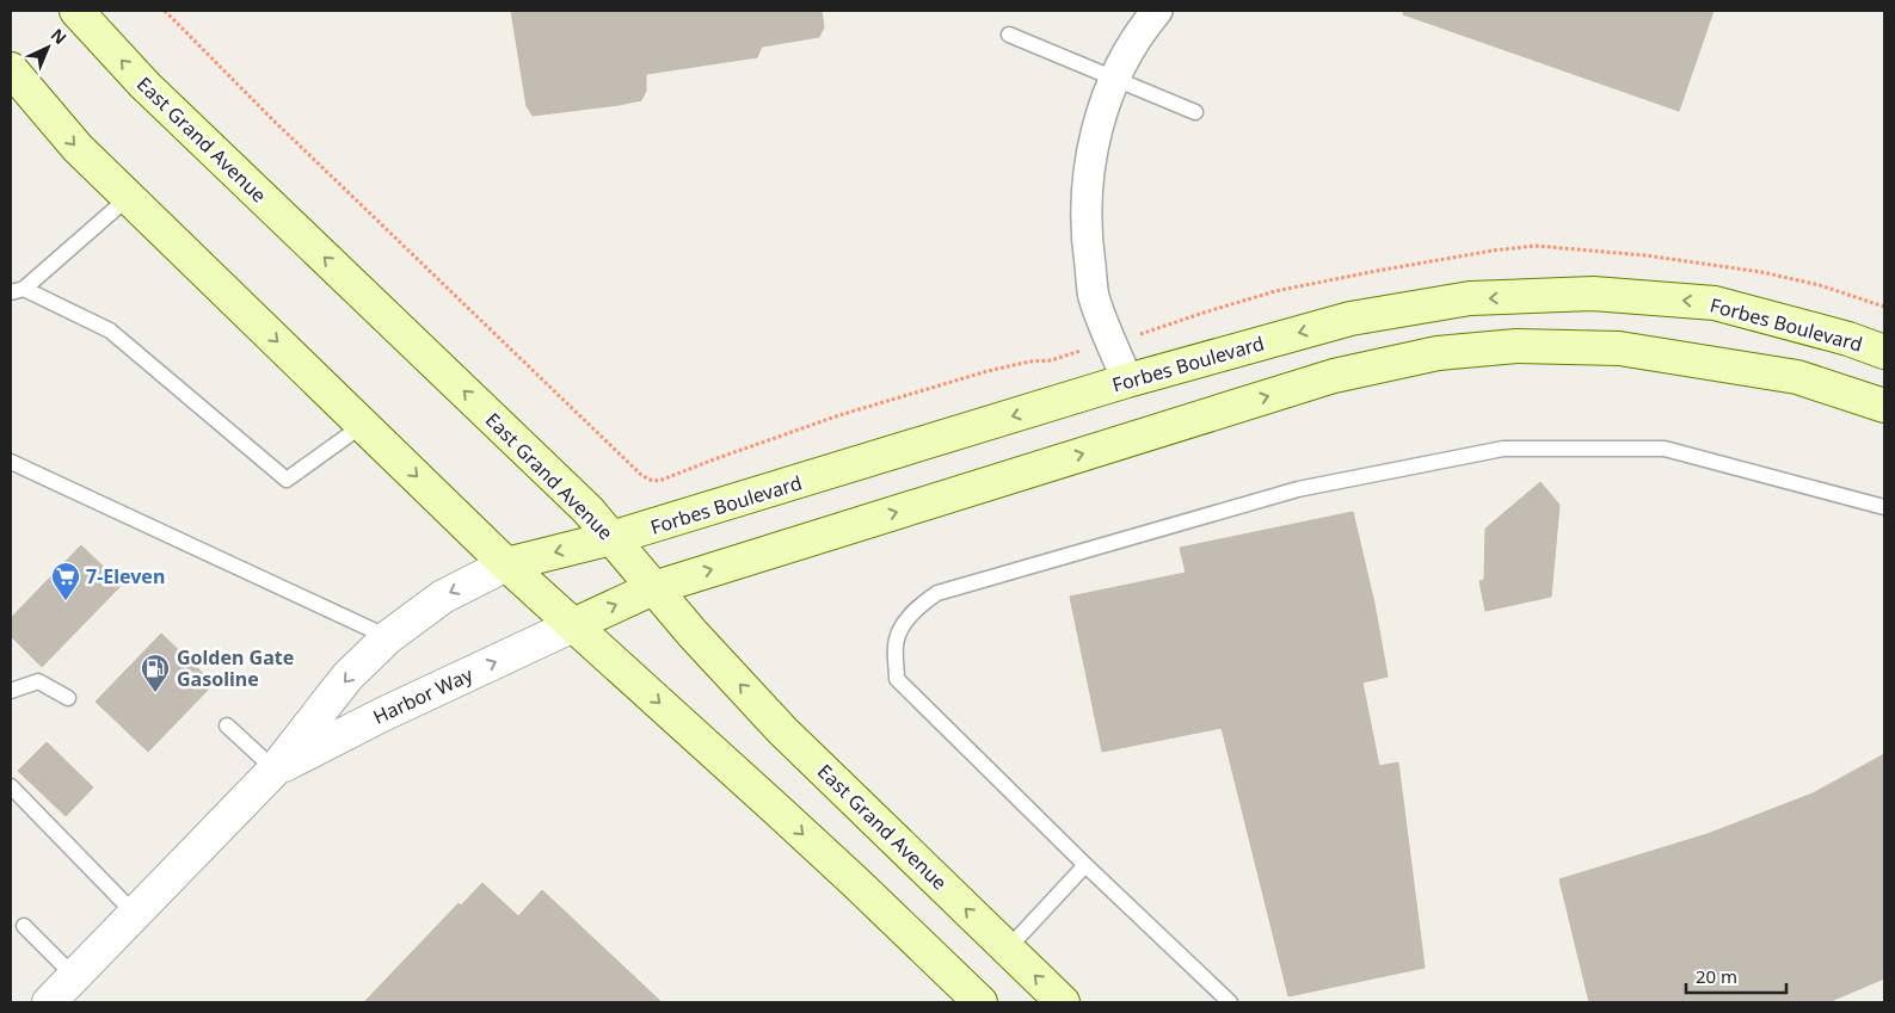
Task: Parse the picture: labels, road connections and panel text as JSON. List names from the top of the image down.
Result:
{
  "streets": {
    "main road": ["East Grand Avenue", "Forbes Boulevard"],
    "street": ["Harbor Way"]
  },
  "crossings": [
    ["East Grand Avenue", "Forbes Boulevard"],
    ["Forbes Boulevard", "Harbor Way"]
  ],
  "places": {
    "supermarket": ["7-Eleven"],
    "fuel station": ["Golden Gate Gasoline"]
  },
  "scale_bar": "20 m",
  "north": "top right"
}
